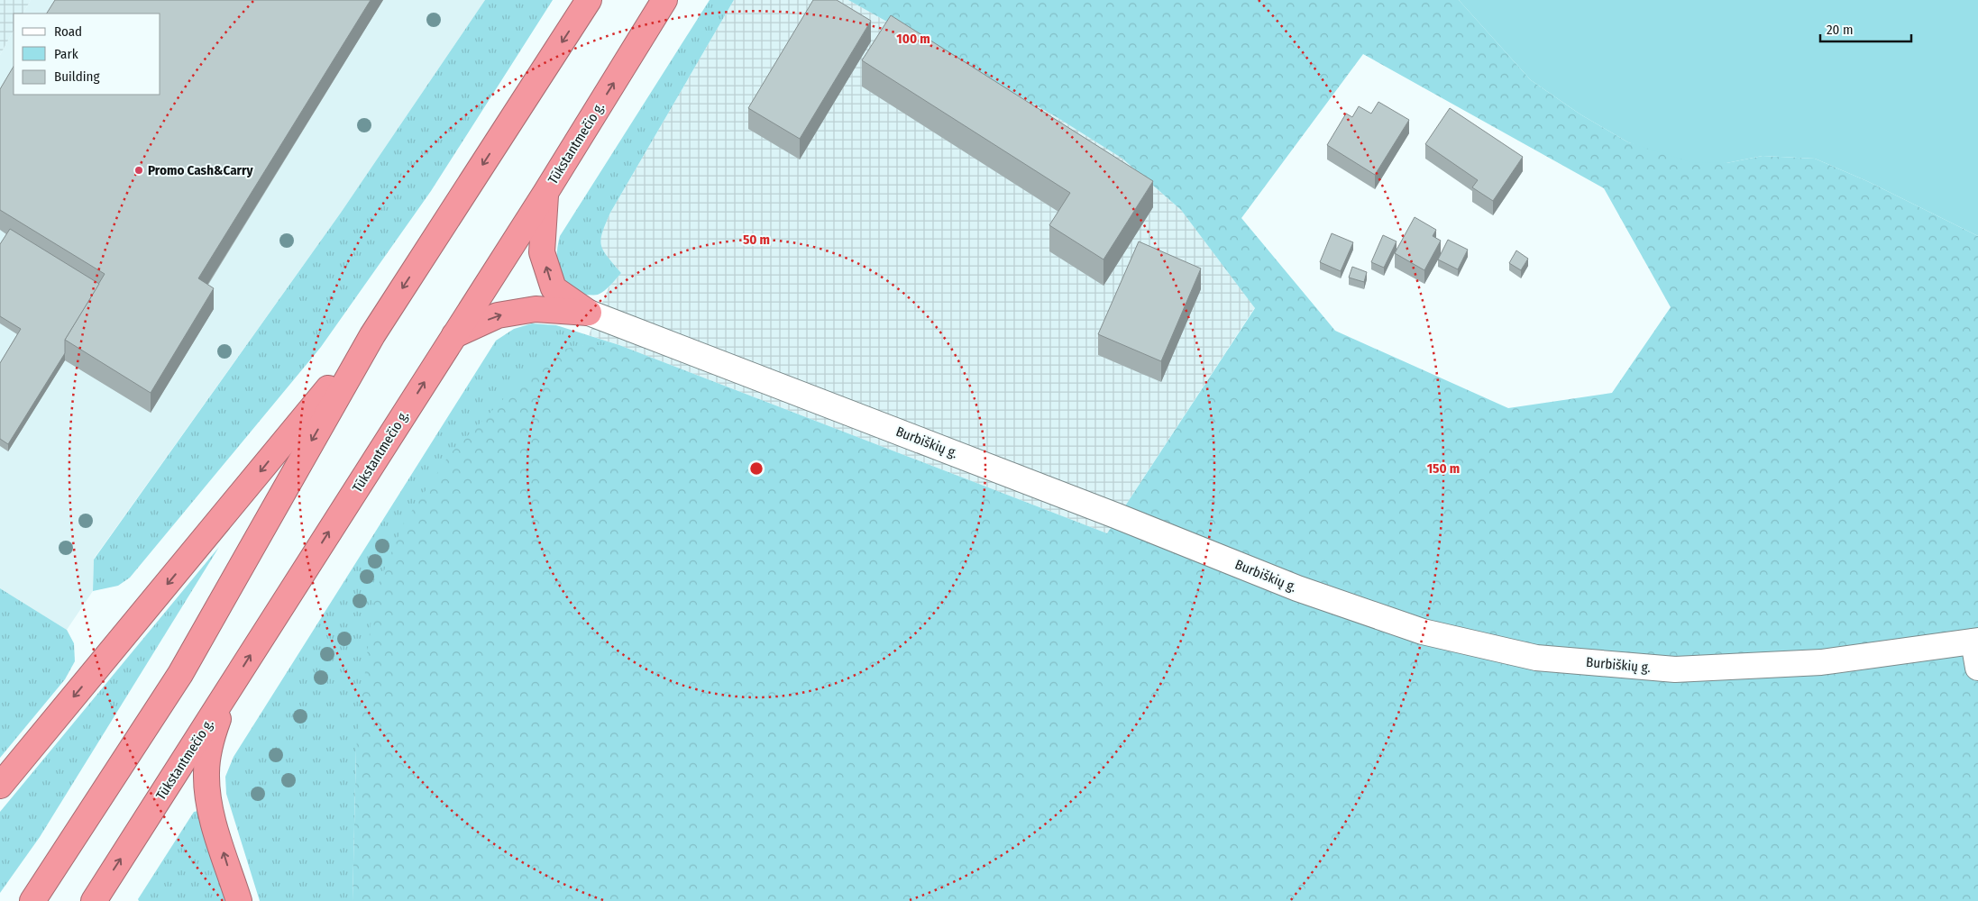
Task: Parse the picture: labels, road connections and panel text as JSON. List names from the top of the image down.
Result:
{
  "streets": {
    "highway": ["Tūkstantmečio g."],
    "street": ["Burbiškių g."]
  },
  "places": ["Promo Cash&Carry"],
  "legend": ["Road", "Park", "Building"],
  "scale_bar": "20 m",
  "rings": ["100 m", "50 m", "150 m"]
}
